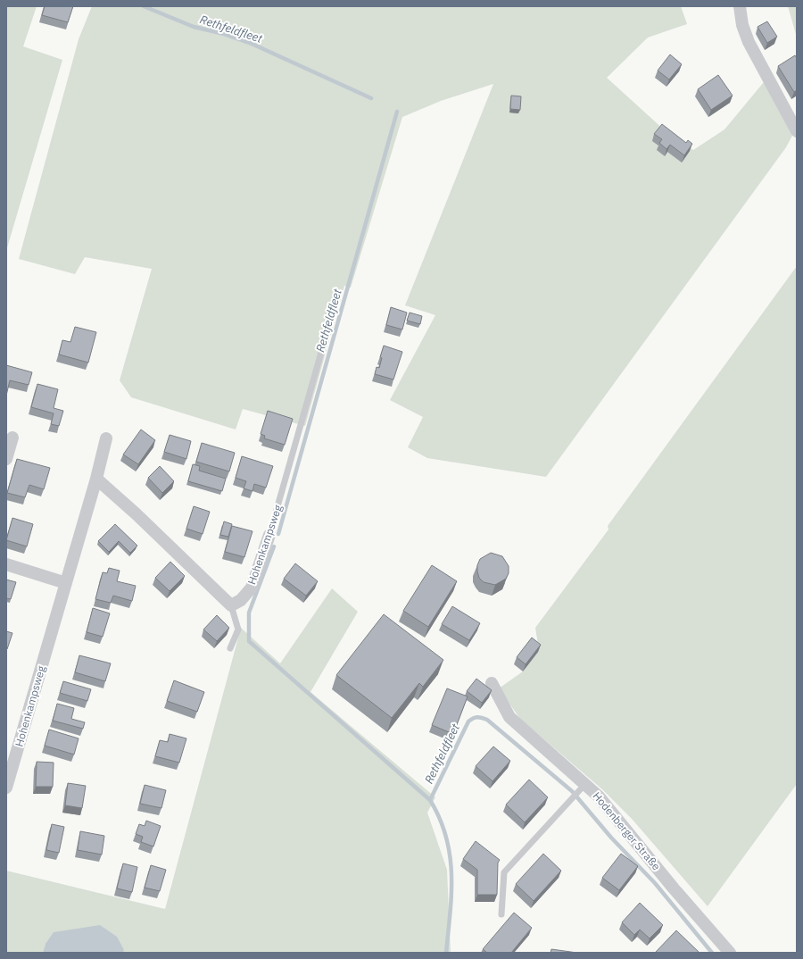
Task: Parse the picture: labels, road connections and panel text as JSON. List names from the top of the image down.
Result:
{
  "streets": {
    "street": ["Hohenkampsweg", "Hodenberger Straße"]
  },
  "water": ["Rethfeldfleet"]
}
